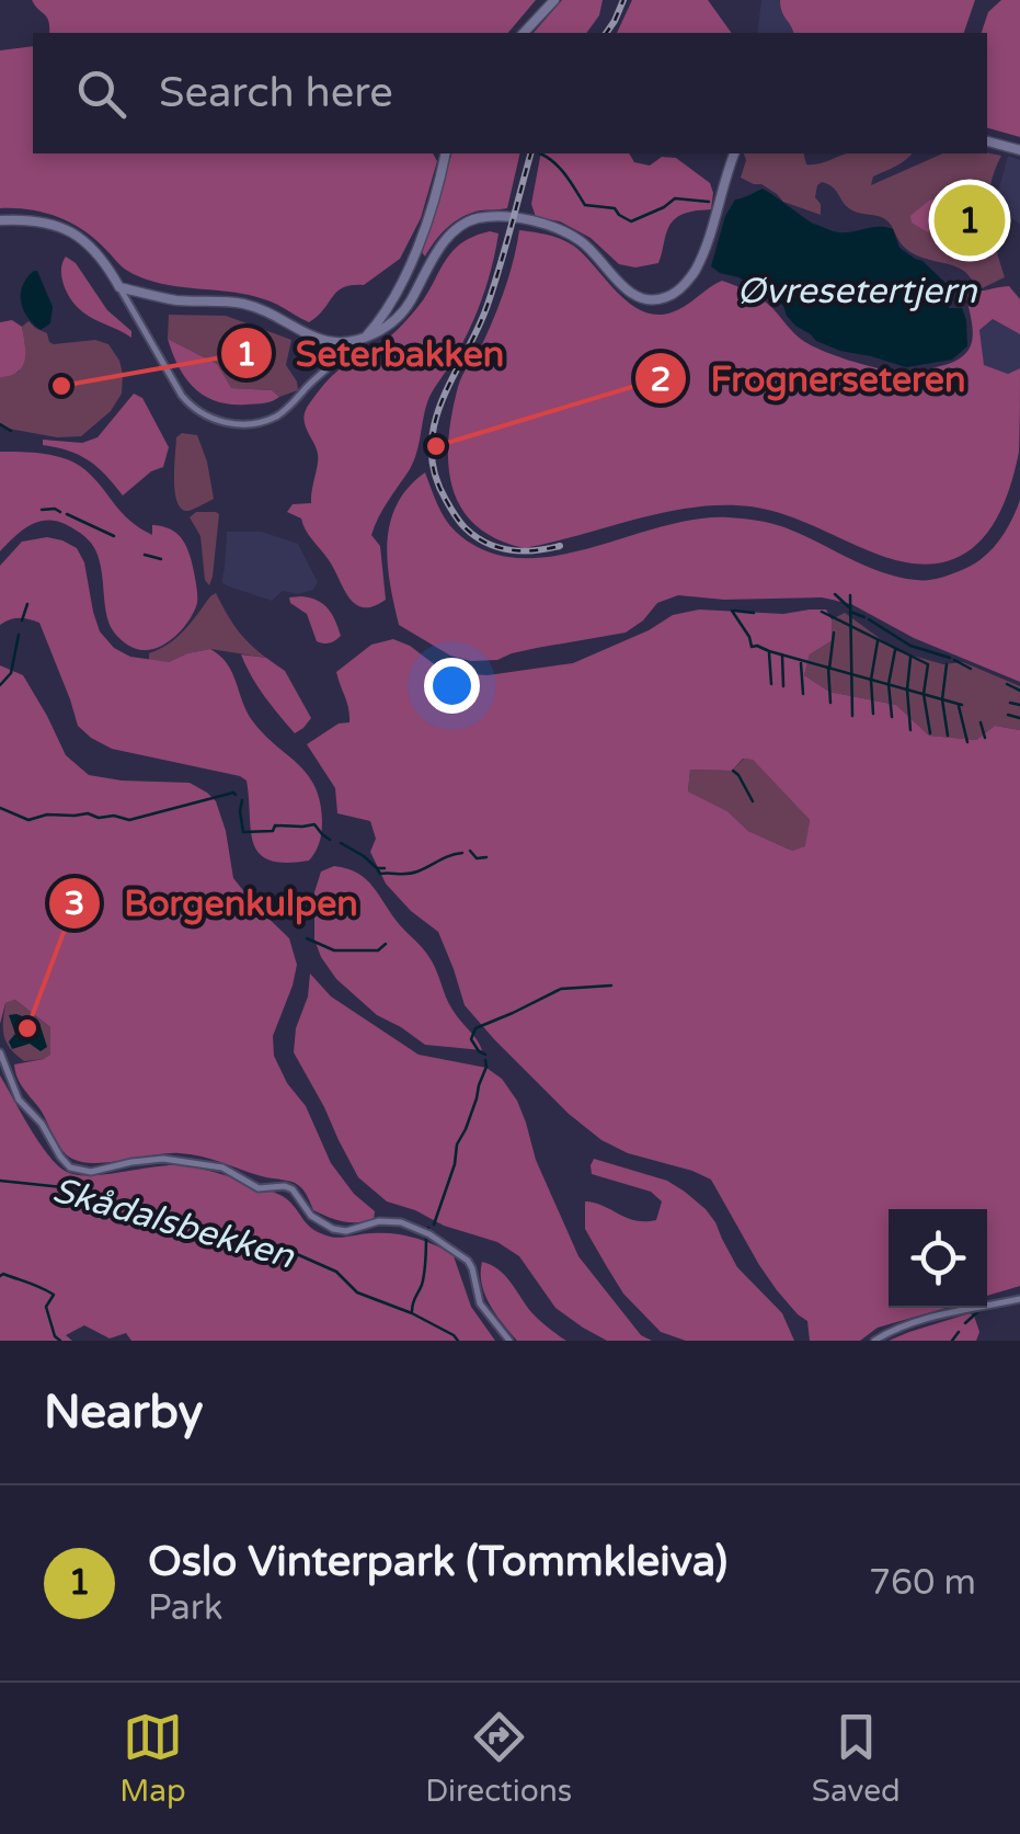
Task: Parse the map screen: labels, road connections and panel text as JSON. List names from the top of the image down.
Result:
{
  "water": ["Øvresetertjern", "Skådalsbekken"],
  "places": ["Seterbakken", "Frognerseteren", "Borgenkulpen"],
  "page": {
    "search": "Search here",
    "pins": "1",
    "heading": "Nearby",
    "list": [
      {
        "mark": "1",
        "name": "Oslo Vinterpark (Tommkleiva)",
        "note": "Park",
        "value": "760 m"
      }
    ],
    "nav": ["Map", "Directions", "Saved"]
  }
}
